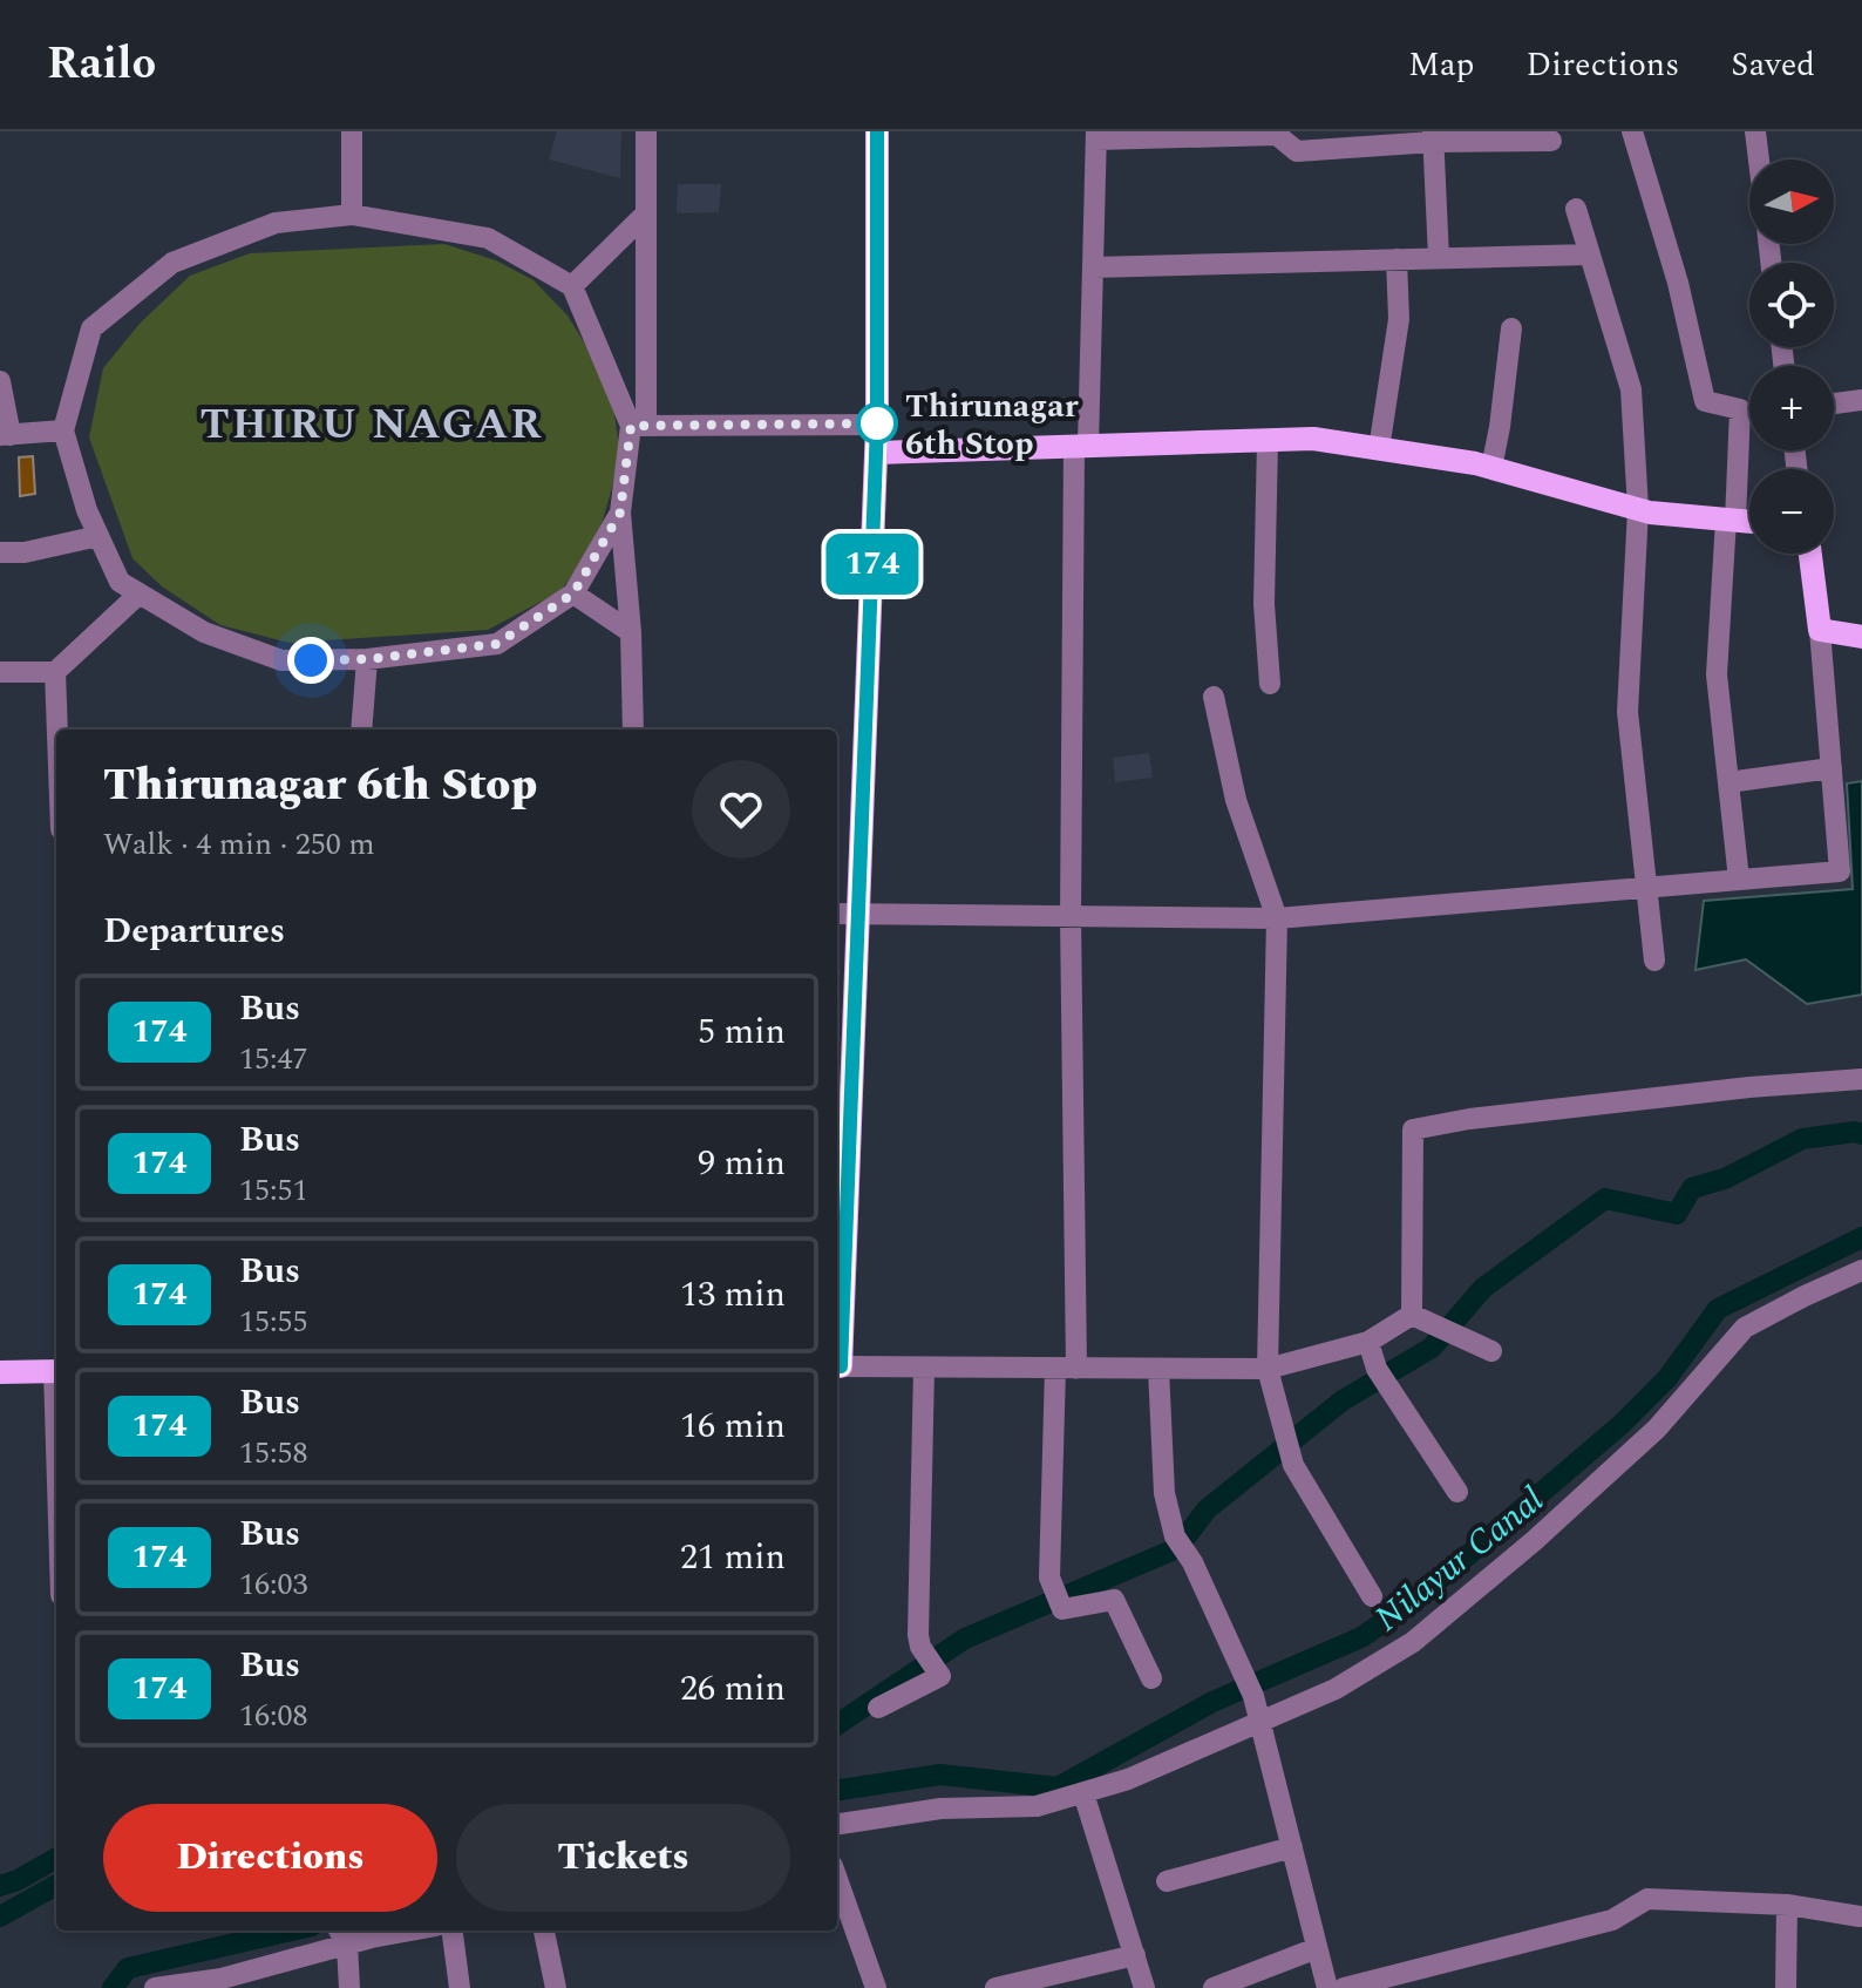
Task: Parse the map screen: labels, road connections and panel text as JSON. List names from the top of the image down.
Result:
{
  "districts": ["THIRU NAGAR"],
  "water": ["Nilayur Canal"],
  "places": ["Thirunagar 6th Stop"],
  "lines": ["bus line 174"],
  "north": "right",
  "page": {
    "header": "Railo",
    "nav": ["Map", "Directions", "Saved"],
    "on_map": "174",
    "map_buttons": ["+", "−"],
    "heading": [
      ["Thirunagar 6th Stop", "Walk · 4 min · 250 m"],
      "Departures"
    ],
    "list": [
      {
        "mark": "174",
        "name": "Bus",
        "note": "15:47",
        "value": "5 min"
      },
      {
        "mark": "174",
        "name": "Bus",
        "note": "15:51",
        "value": "9 min"
      },
      {
        "mark": "174",
        "name": "Bus",
        "note": "15:55",
        "value": "13 min"
      },
      {
        "mark": "174",
        "name": "Bus",
        "note": "15:58",
        "value": "16 min"
      },
      {
        "mark": "174",
        "name": "Bus",
        "note": "16:03",
        "value": "21 min"
      },
      {
        "mark": "174",
        "name": "Bus",
        "note": "16:08",
        "value": "26 min"
      }
    ],
    "buttons": ["Directions", "Tickets"]
  }
}
